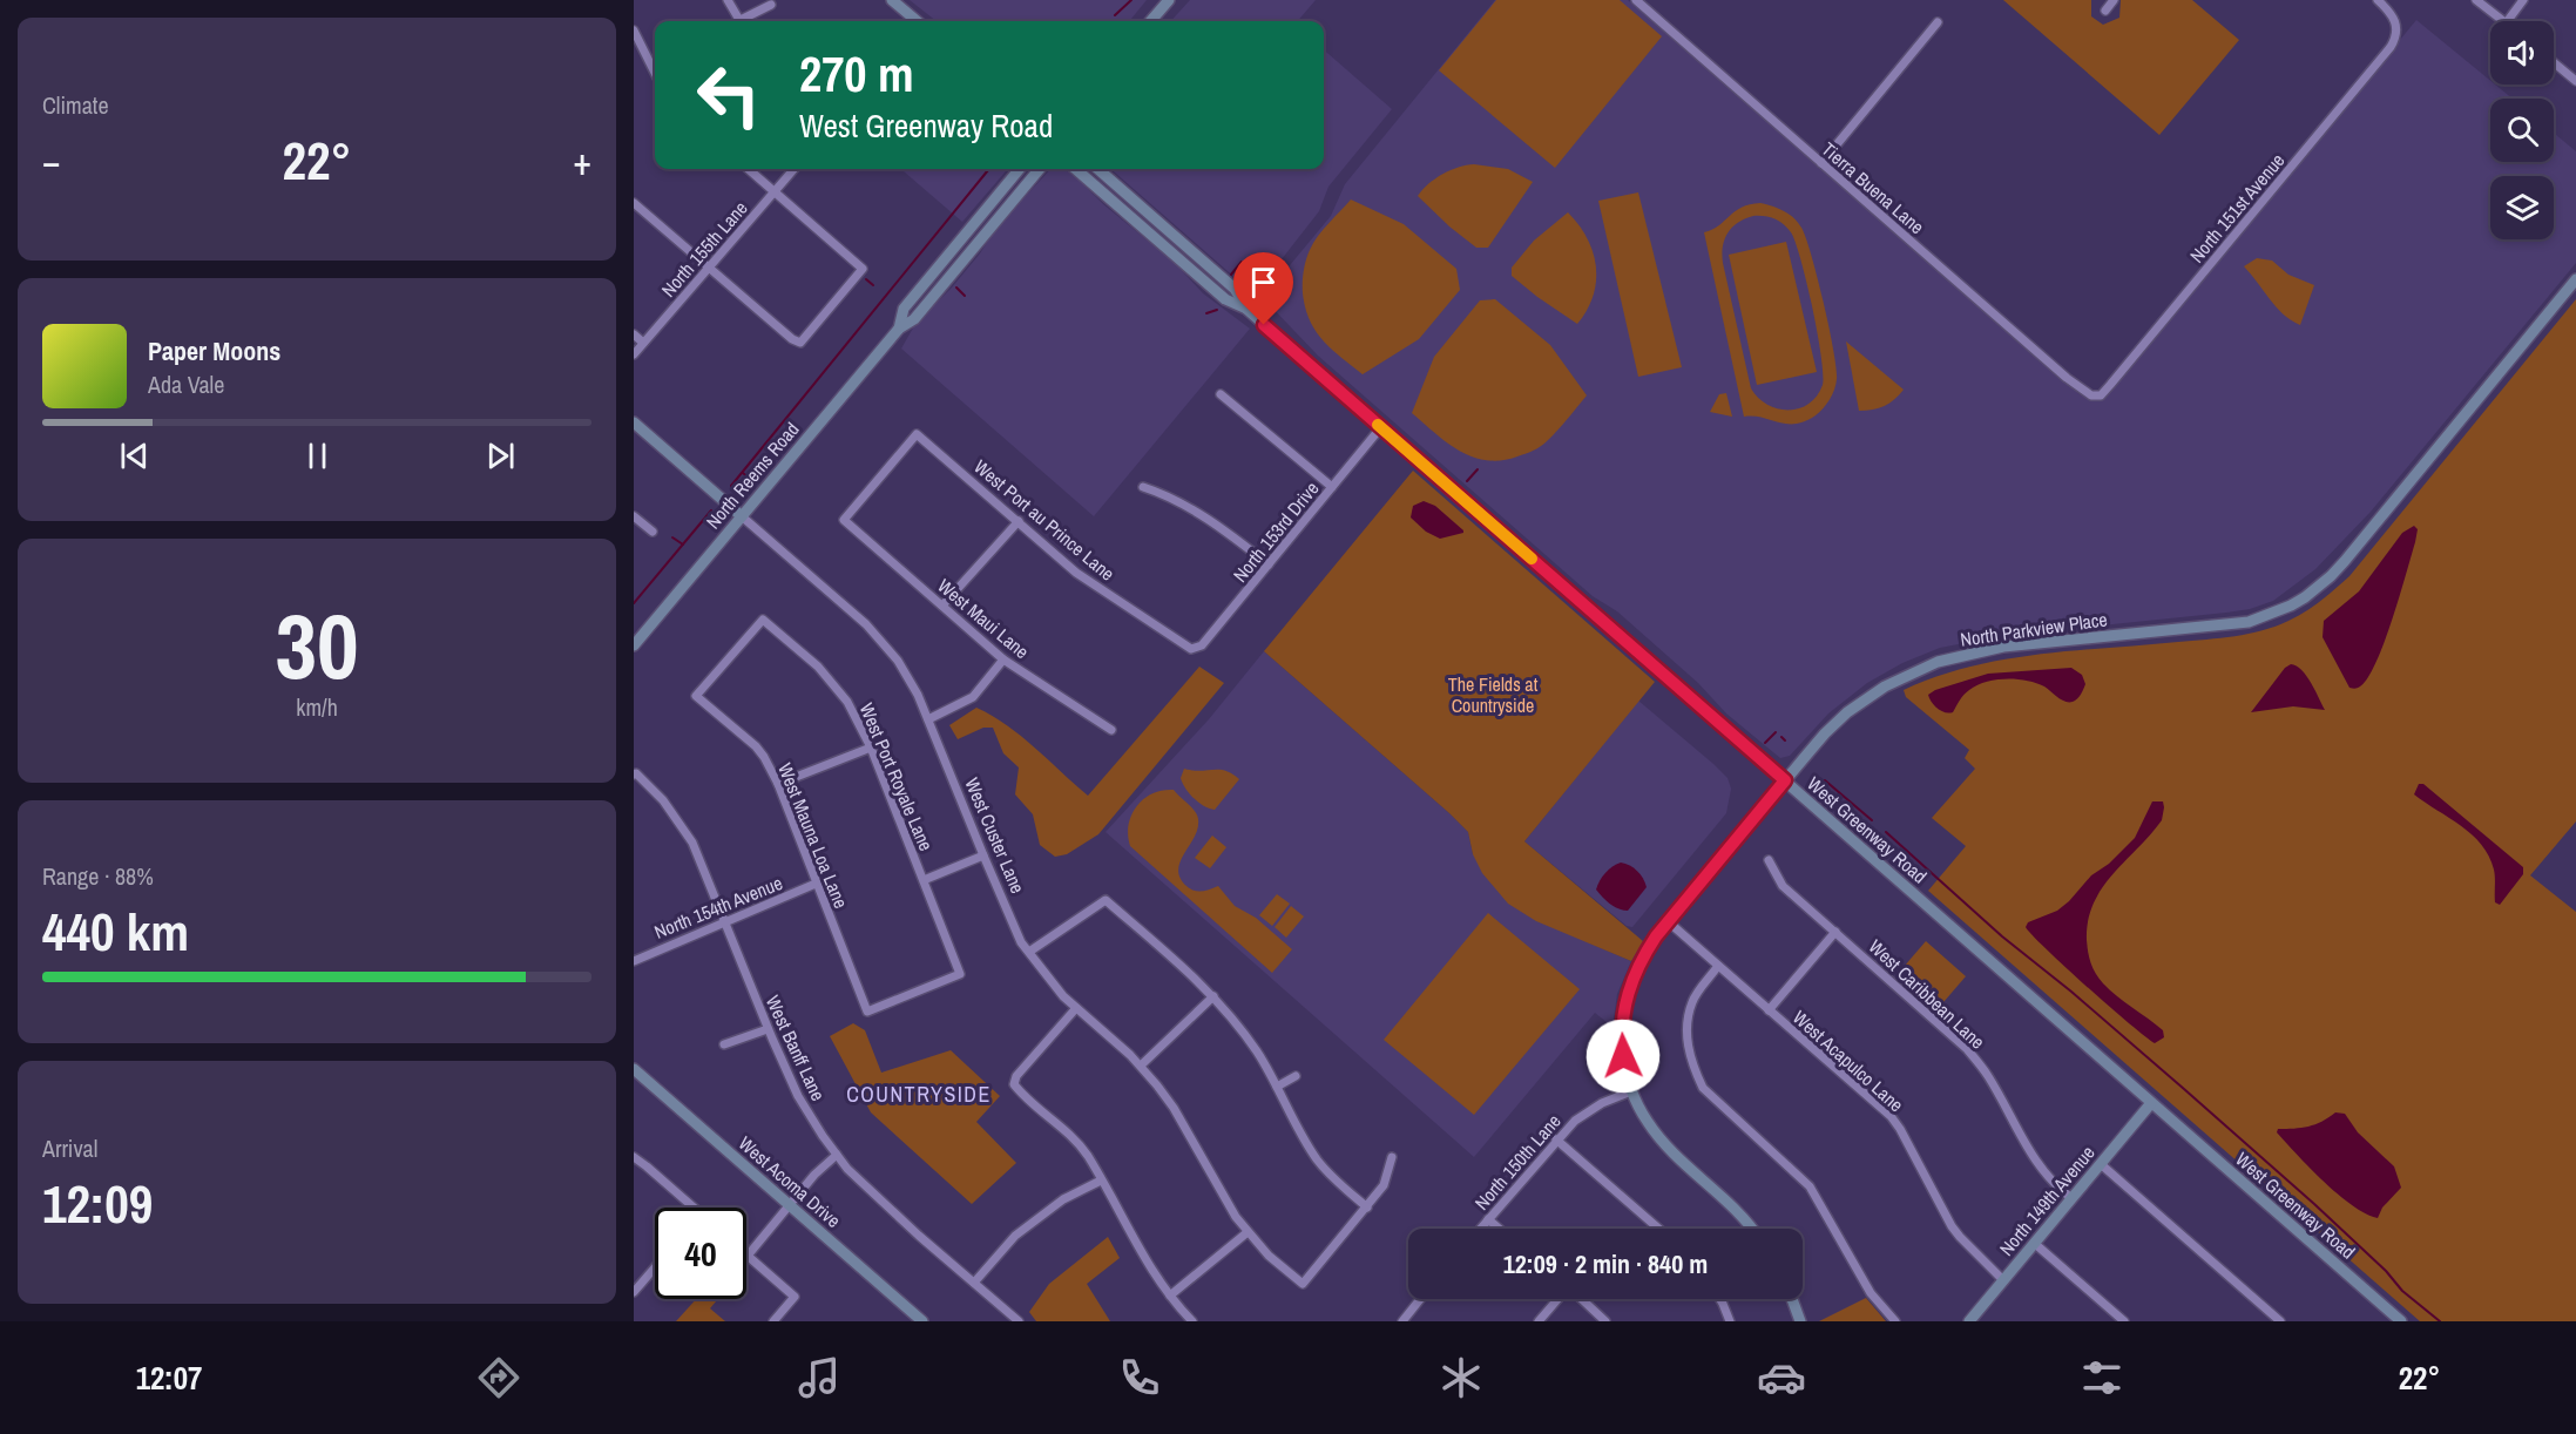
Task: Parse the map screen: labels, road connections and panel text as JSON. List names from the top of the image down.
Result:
{
  "streets": {
    "main road": [
      "North Reems Road",
      "North Parkview Place",
      "West Greenway Road",
      "West Custer Lane",
      "West Acoma Drive",
      "North 149th Avenue"
    ],
    "street": [
      "Tierra Buena Lane",
      "North 151st Avenue",
      "North 155th Lane",
      "West Port au Prince Lane",
      "North 153rd Drive",
      "West Maui Lane",
      "West Port Royale Lane",
      "West Mauna Loa Lane",
      "North 154th Avenue",
      "West Caribbean Lane",
      "West Banff Lane",
      "West Acapulco Lane",
      "North 150th Lane"
    ]
  },
  "crossings": [
    ["Tierra Buena Lane", "North 151st Avenue"],
    ["North Reems Road", "West Custer Lane"],
    ["West Port au Prince Lane", "North 153rd Drive"],
    ["West Port au Prince Lane", "West Maui Lane"],
    ["North 153rd Drive", "West Greenway Road"],
    ["North Parkview Place", "West Greenway Road"],
    ["North Parkview Place", "West Acapulco Lane"],
    ["North Parkview Place", "North 150th Lane"],
    ["West Port Royale Lane", "West Mauna Loa Lane"],
    ["West Greenway Road", "North 149th Avenue"],
    ["West Mauna Loa Lane", "North 154th Avenue"],
    ["North 154th Avenue", "West Banff Lane"],
    ["West Caribbean Lane", "North 149th Avenue"],
    ["West Acapulco Lane", "North 149th Avenue"]
  ],
  "districts": ["COUNTRYSIDE"],
  "parks": ["The Fields at Countryside"],
  "page": {
    "tile": [
      "Climate",
      ["30", "km/h"],
      ["Range · 88%", "440 km"],
      ["Arrival", "12:09"]
    ],
    "turn": ["270 m", "West Greenway Road"],
    "heat": ["−", "22°", "+"],
    "song": ["Paper Moons", "Ada Vale"],
    "limit": "40",
    "trip": "12:09 · 2 min · 840 m",
    "tabs": ["12:07", "22°"]
  }
}
